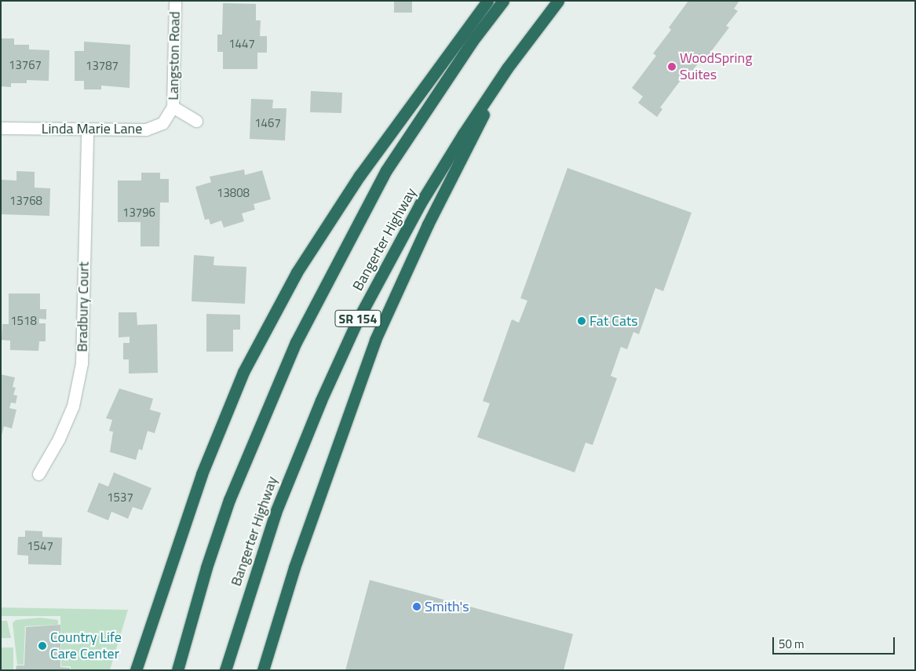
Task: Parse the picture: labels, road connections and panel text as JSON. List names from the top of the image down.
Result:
{
  "streets": {
    "highway": ["Bangerter Highway", "SR 154"],
    "street": ["Langston Road", "Linda Marie Lane", "Bradbury Court"]
  },
  "crossings": [
    ["Langston Road", "Linda Marie Lane"],
    ["Linda Marie Lane", "Bradbury Court"]
  ],
  "places": [
    "WoodSpring Suites",
    "Fat Cats",
    "Smith's",
    "Country Life Care Center"
  ],
  "house_numbers": [
    "1447",
    "13767",
    "13787",
    "1467",
    "13808",
    "13768",
    "13796",
    "1518",
    "1537",
    "1547"
  ],
  "scale_bar": "50 m"
}
